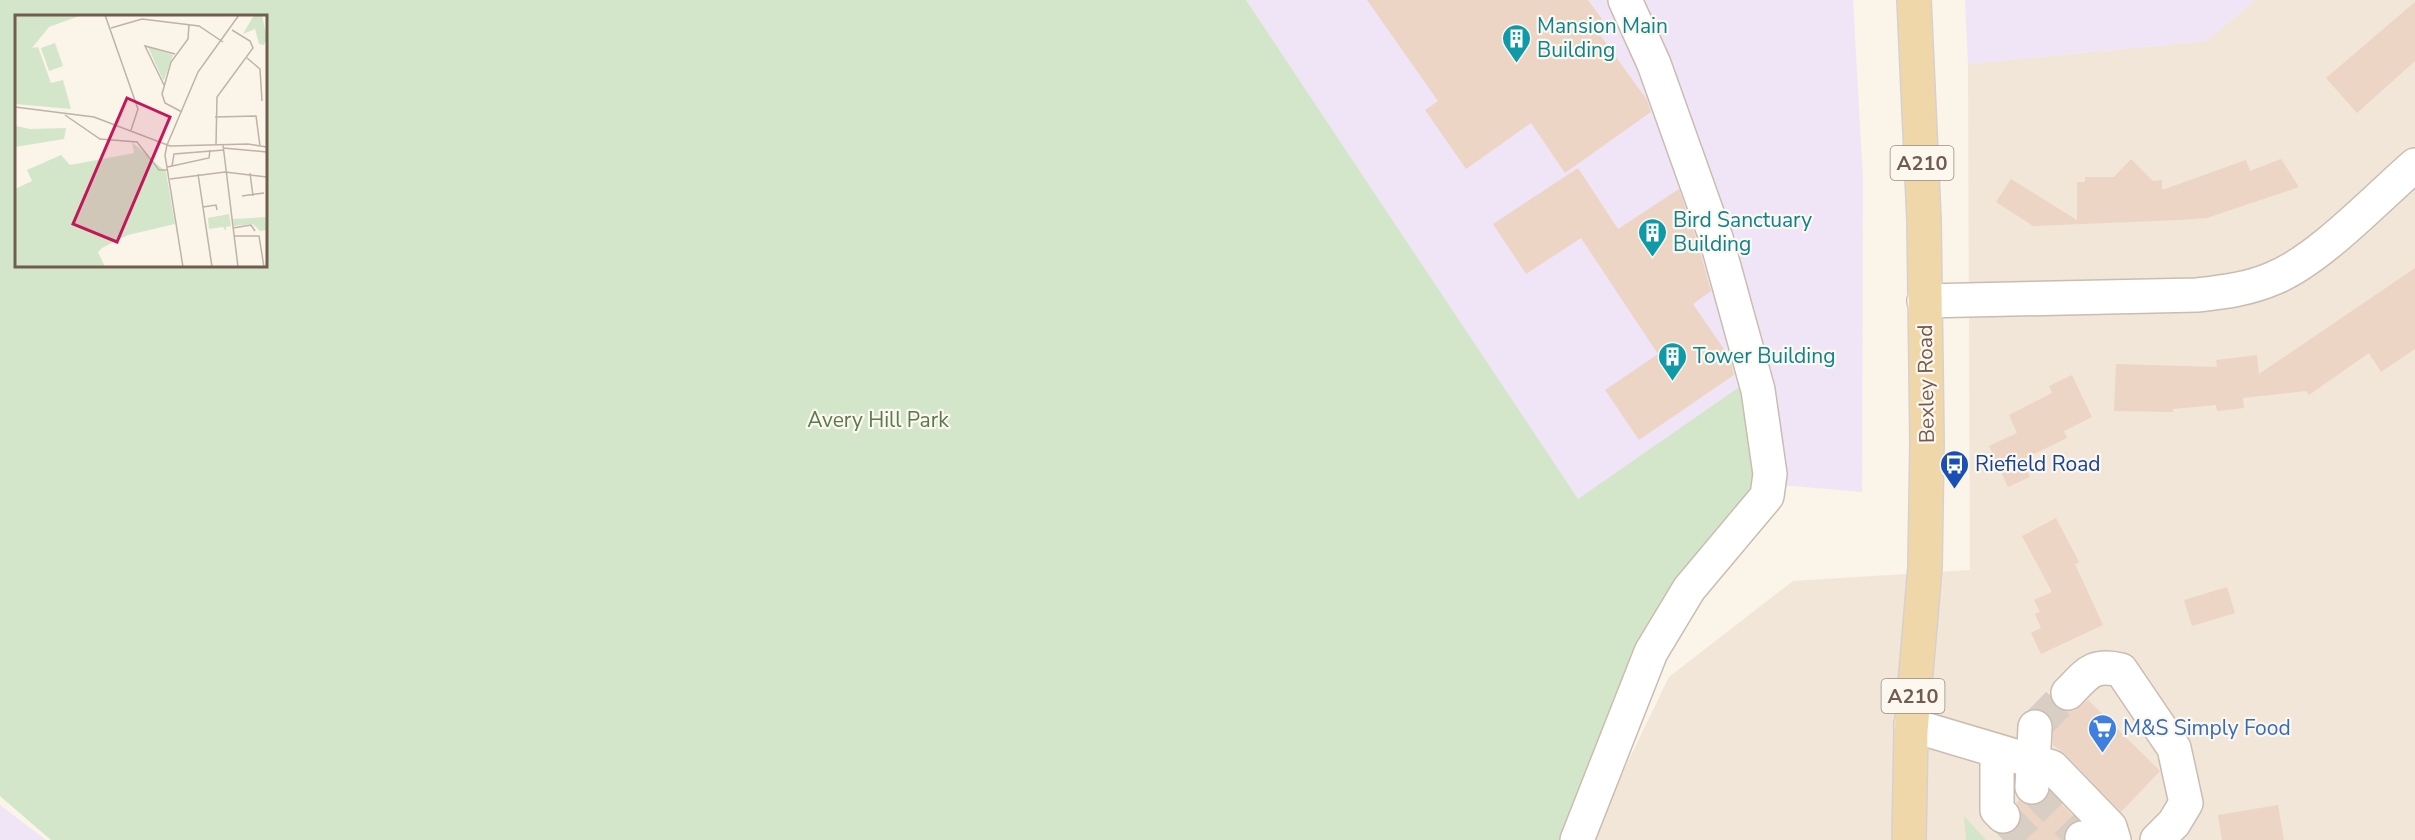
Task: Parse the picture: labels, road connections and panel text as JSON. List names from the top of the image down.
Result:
{
  "streets": {
    "main road": ["A210", "Bexley Road"]
  },
  "parks": ["Avery Hill Park"],
  "places": {
    "building": ["Mansion Main Building", "Bird Sanctuary Building", "Tower Building"],
    "bus stop": ["Riefield Road"],
    "supermarket": ["M&S Simply Food"]
  }
}
